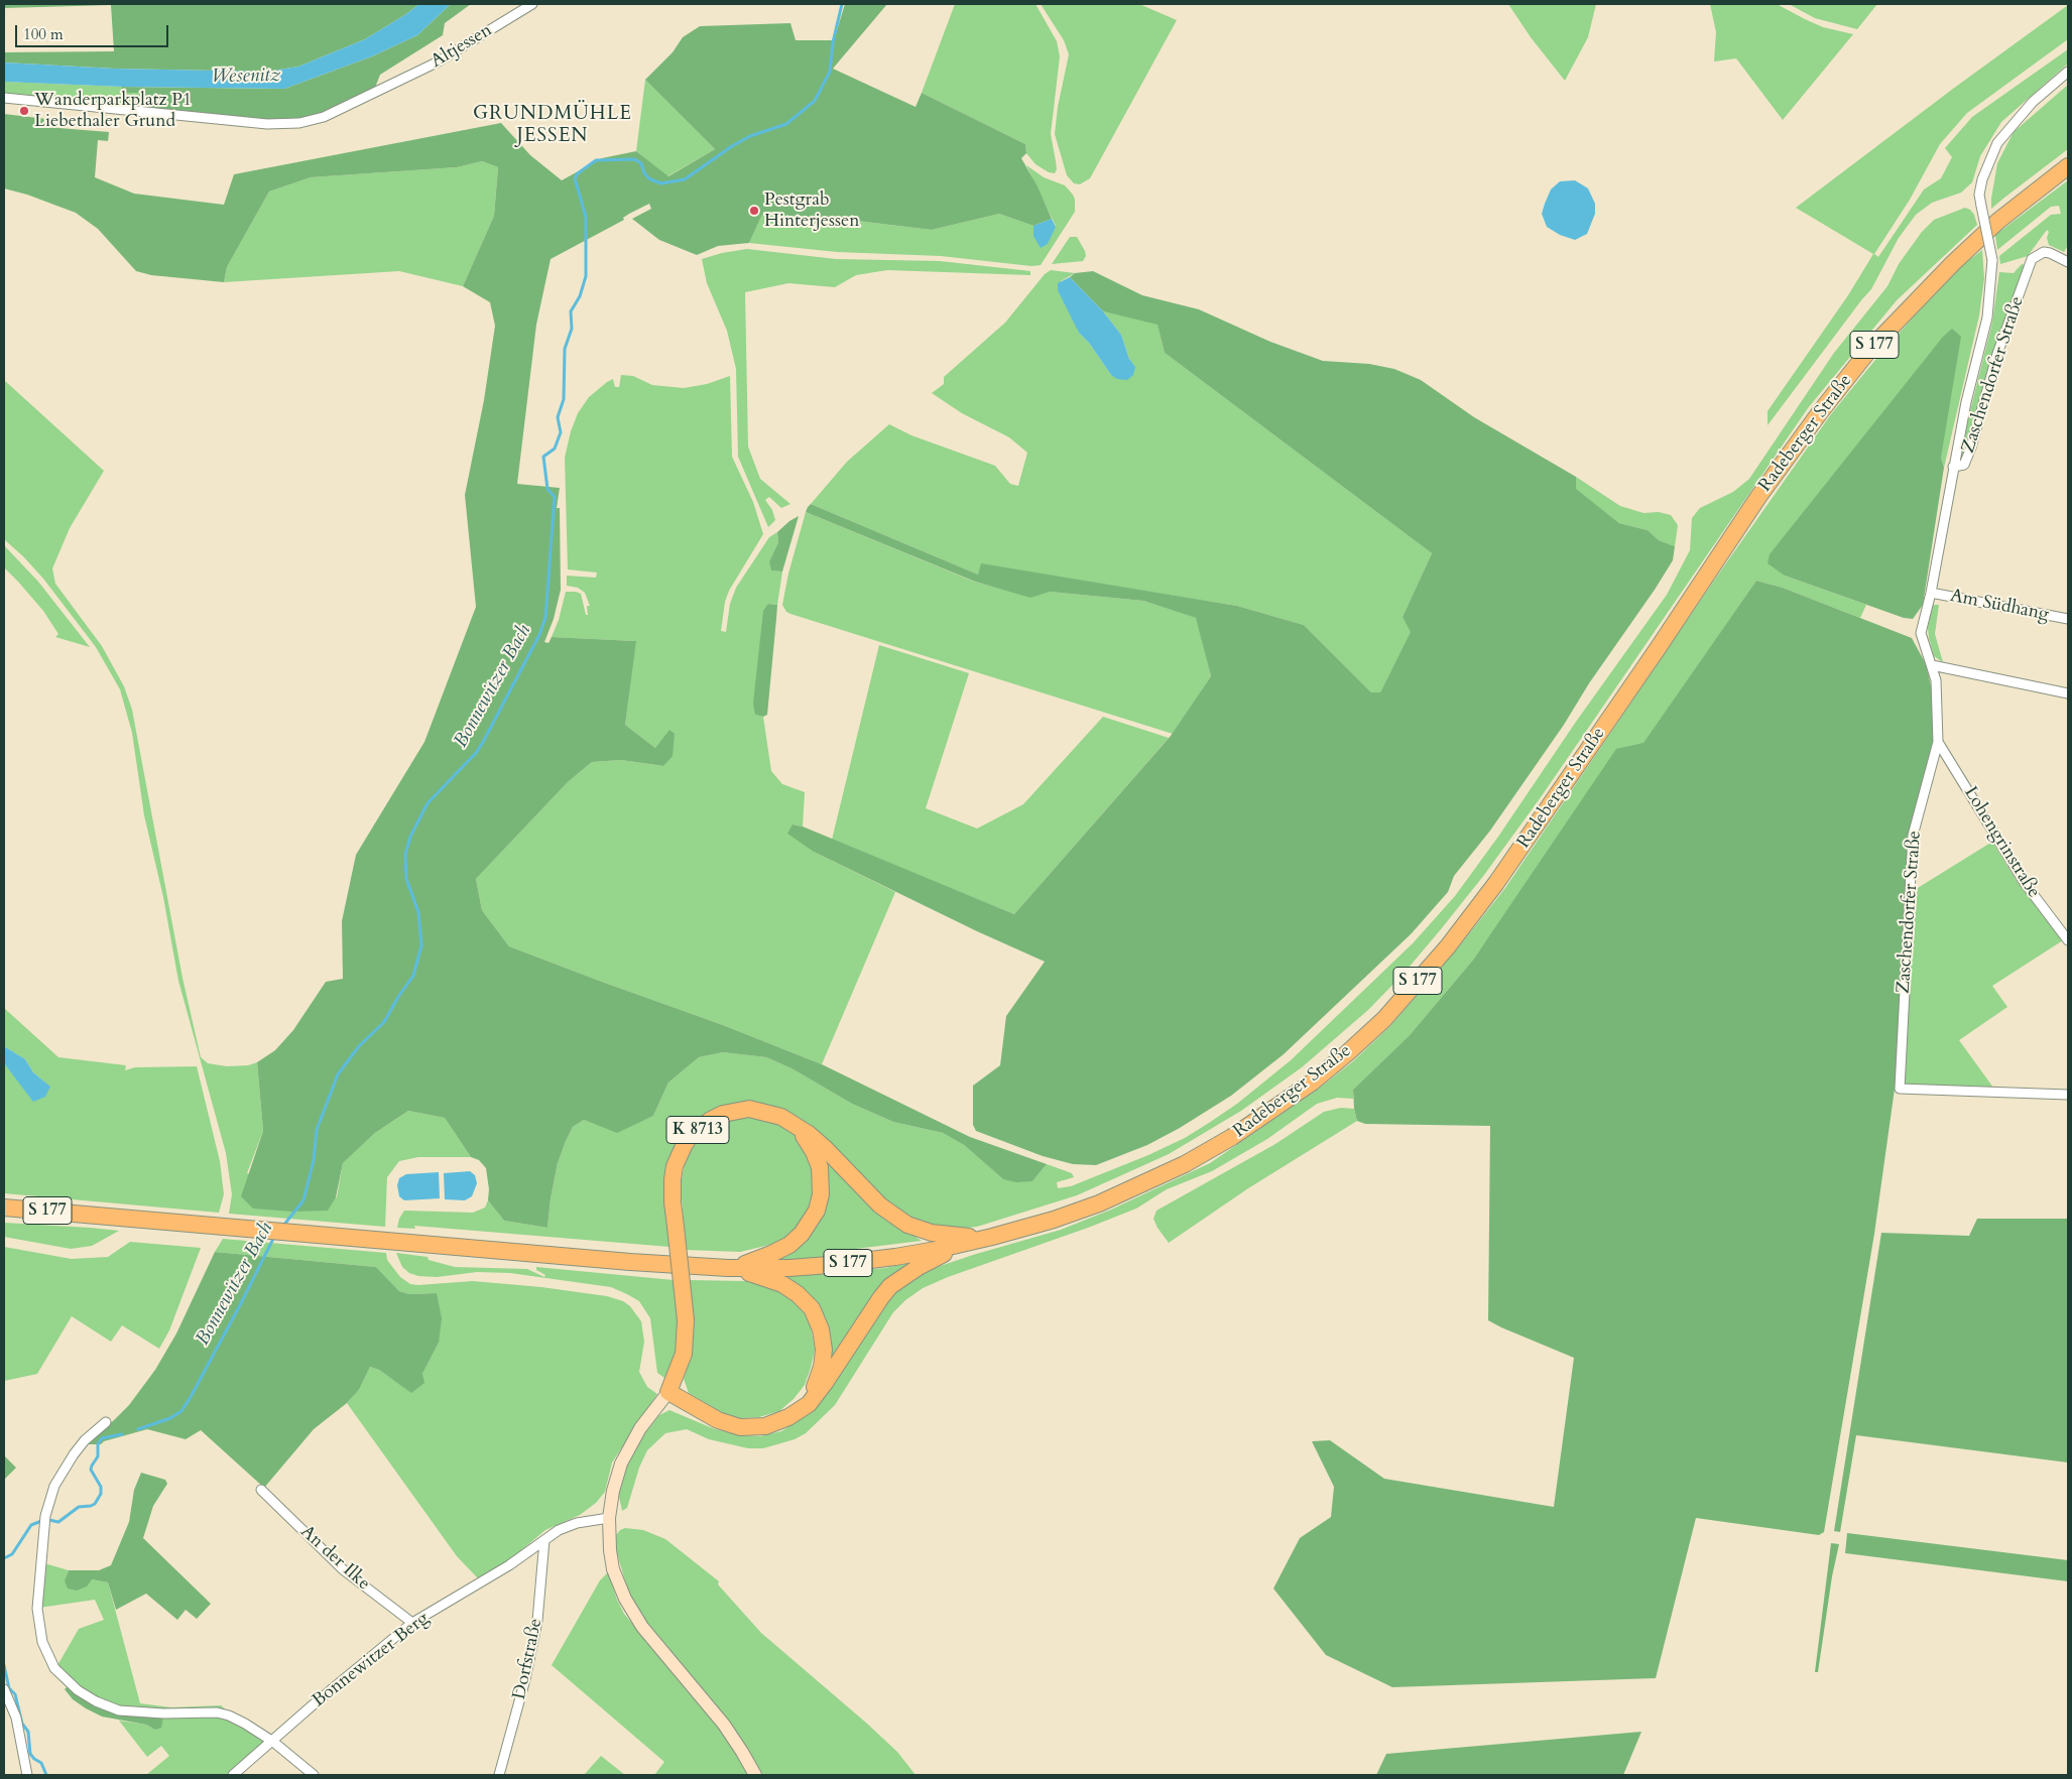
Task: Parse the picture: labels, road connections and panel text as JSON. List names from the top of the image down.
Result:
{
  "streets": {
    "highway": ["S 177", "Radeberger Straße", "K 8713"],
    "street": [
      "Altjessen",
      "Zaschendorfer Straße",
      "Am Südhang",
      "Lohengrinstraße",
      "An der Ilke",
      "Dorfstraße",
      "Bonnewitzer Berg"
    ]
  },
  "crossings": [
    ["S 177", "Radeberger Straße"],
    ["Zaschendorfer Straße", "Am Südhang"],
    ["Zaschendorfer Straße", "Lohengrinstraße"],
    ["K 8713", "Bonnewitzer Berg"],
    ["An der Ilke", "Bonnewitzer Berg"],
    ["Dorfstraße", "Bonnewitzer Berg"]
  ],
  "districts": ["GRUNDMÜHLE JESSEN"],
  "water": ["Wesenitz", "Bonnewitzer Bach"],
  "places": ["Wanderparkplatz P1 Liebethaler Grund", "Pestgrab Hinterjessen"],
  "scale_bar": "100 m"
}
